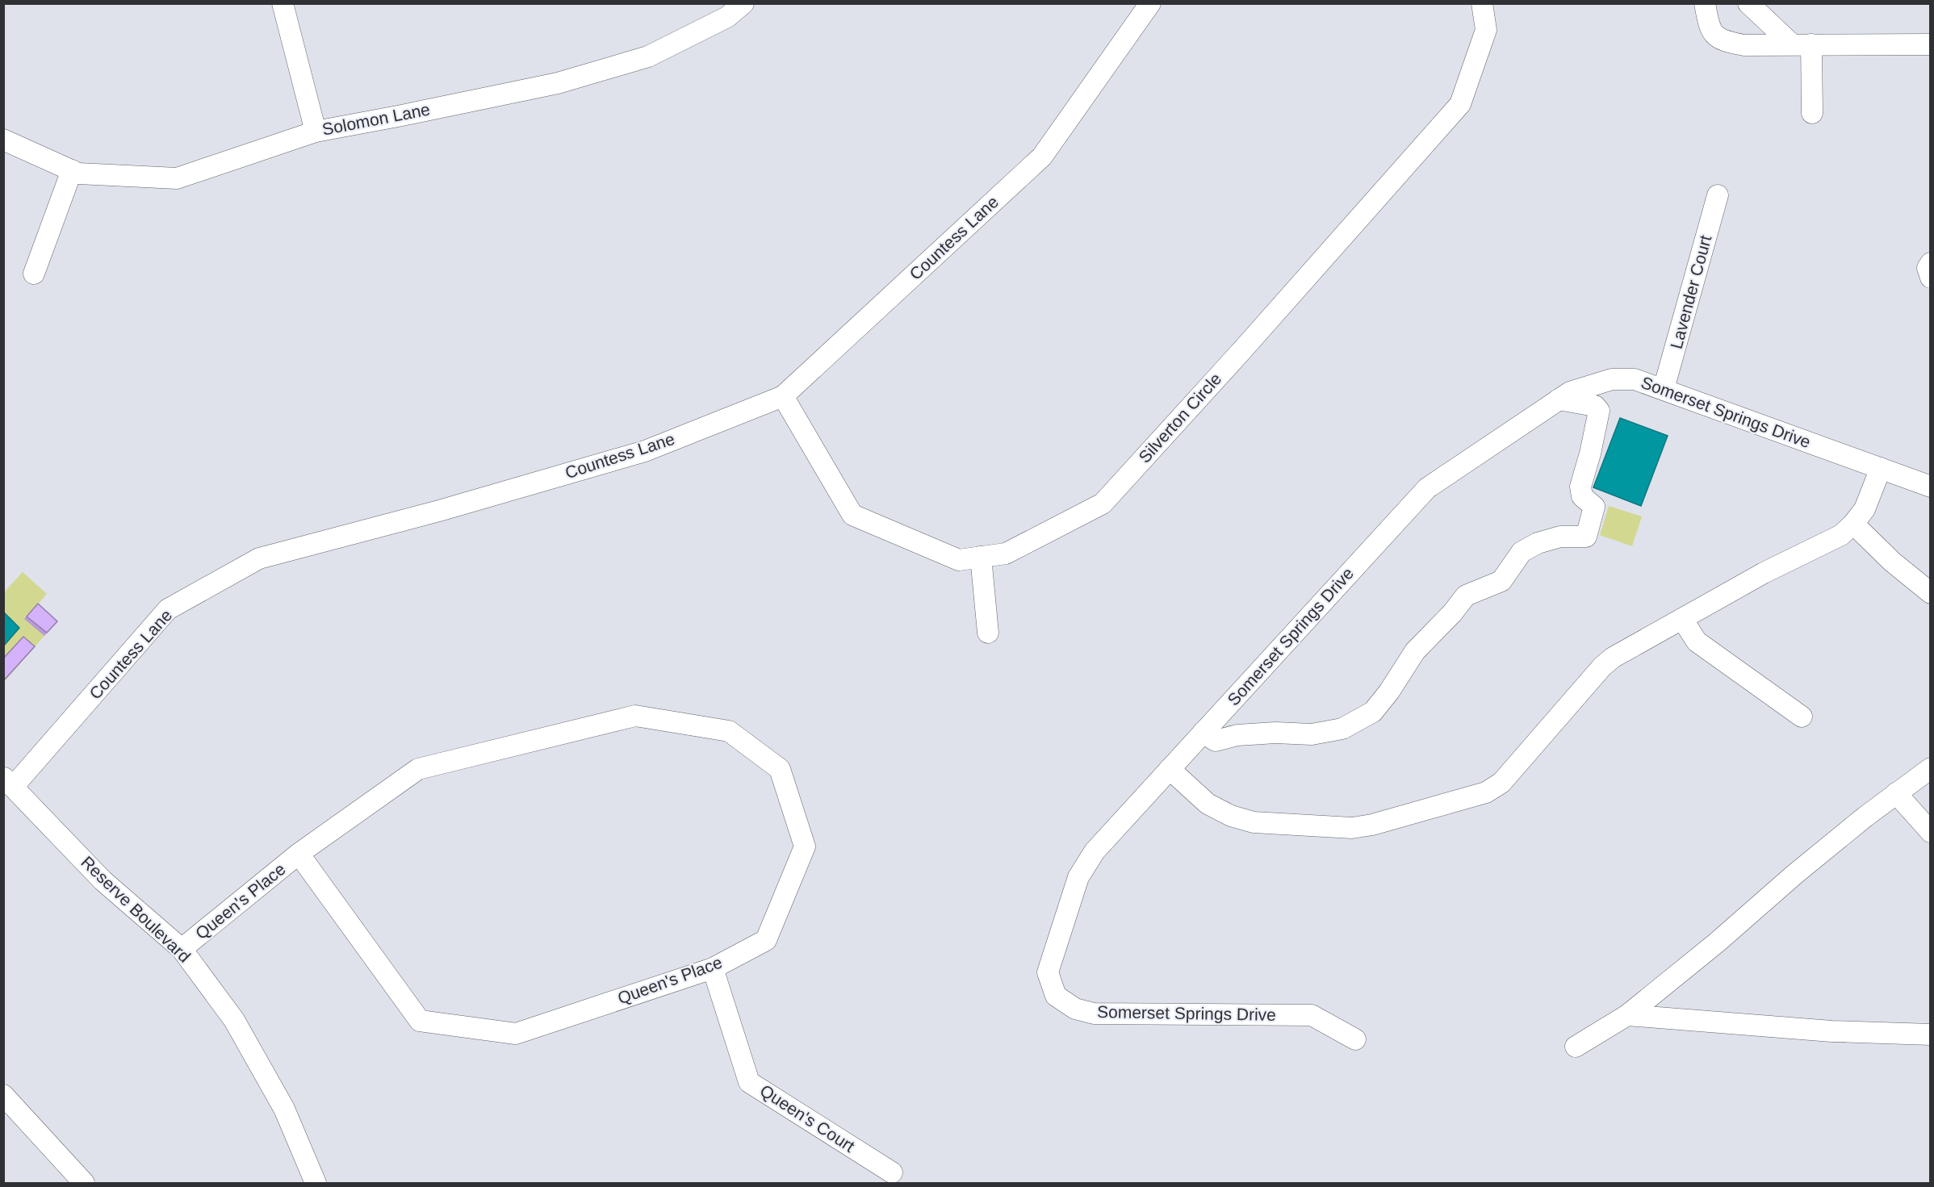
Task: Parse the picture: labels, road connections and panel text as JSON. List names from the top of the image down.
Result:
{
  "streets": {
    "street": [
      "Solomon Lane",
      "Countess Lane",
      "Lavender Court",
      "Somerset Springs Drive",
      "Silverton Circle",
      "Queen's Place",
      "Reserve Boulevard",
      "Queen's Court"
    ]
  },
  "crossings": [
    ["Countess Lane", "Silverton Circle"],
    ["Countess Lane", "Reserve Boulevard"],
    ["Lavender Court", "Somerset Springs Drive"],
    ["Queen's Place", "Reserve Boulevard"],
    ["Queen's Place", "Queen's Court"]
  ]
}
